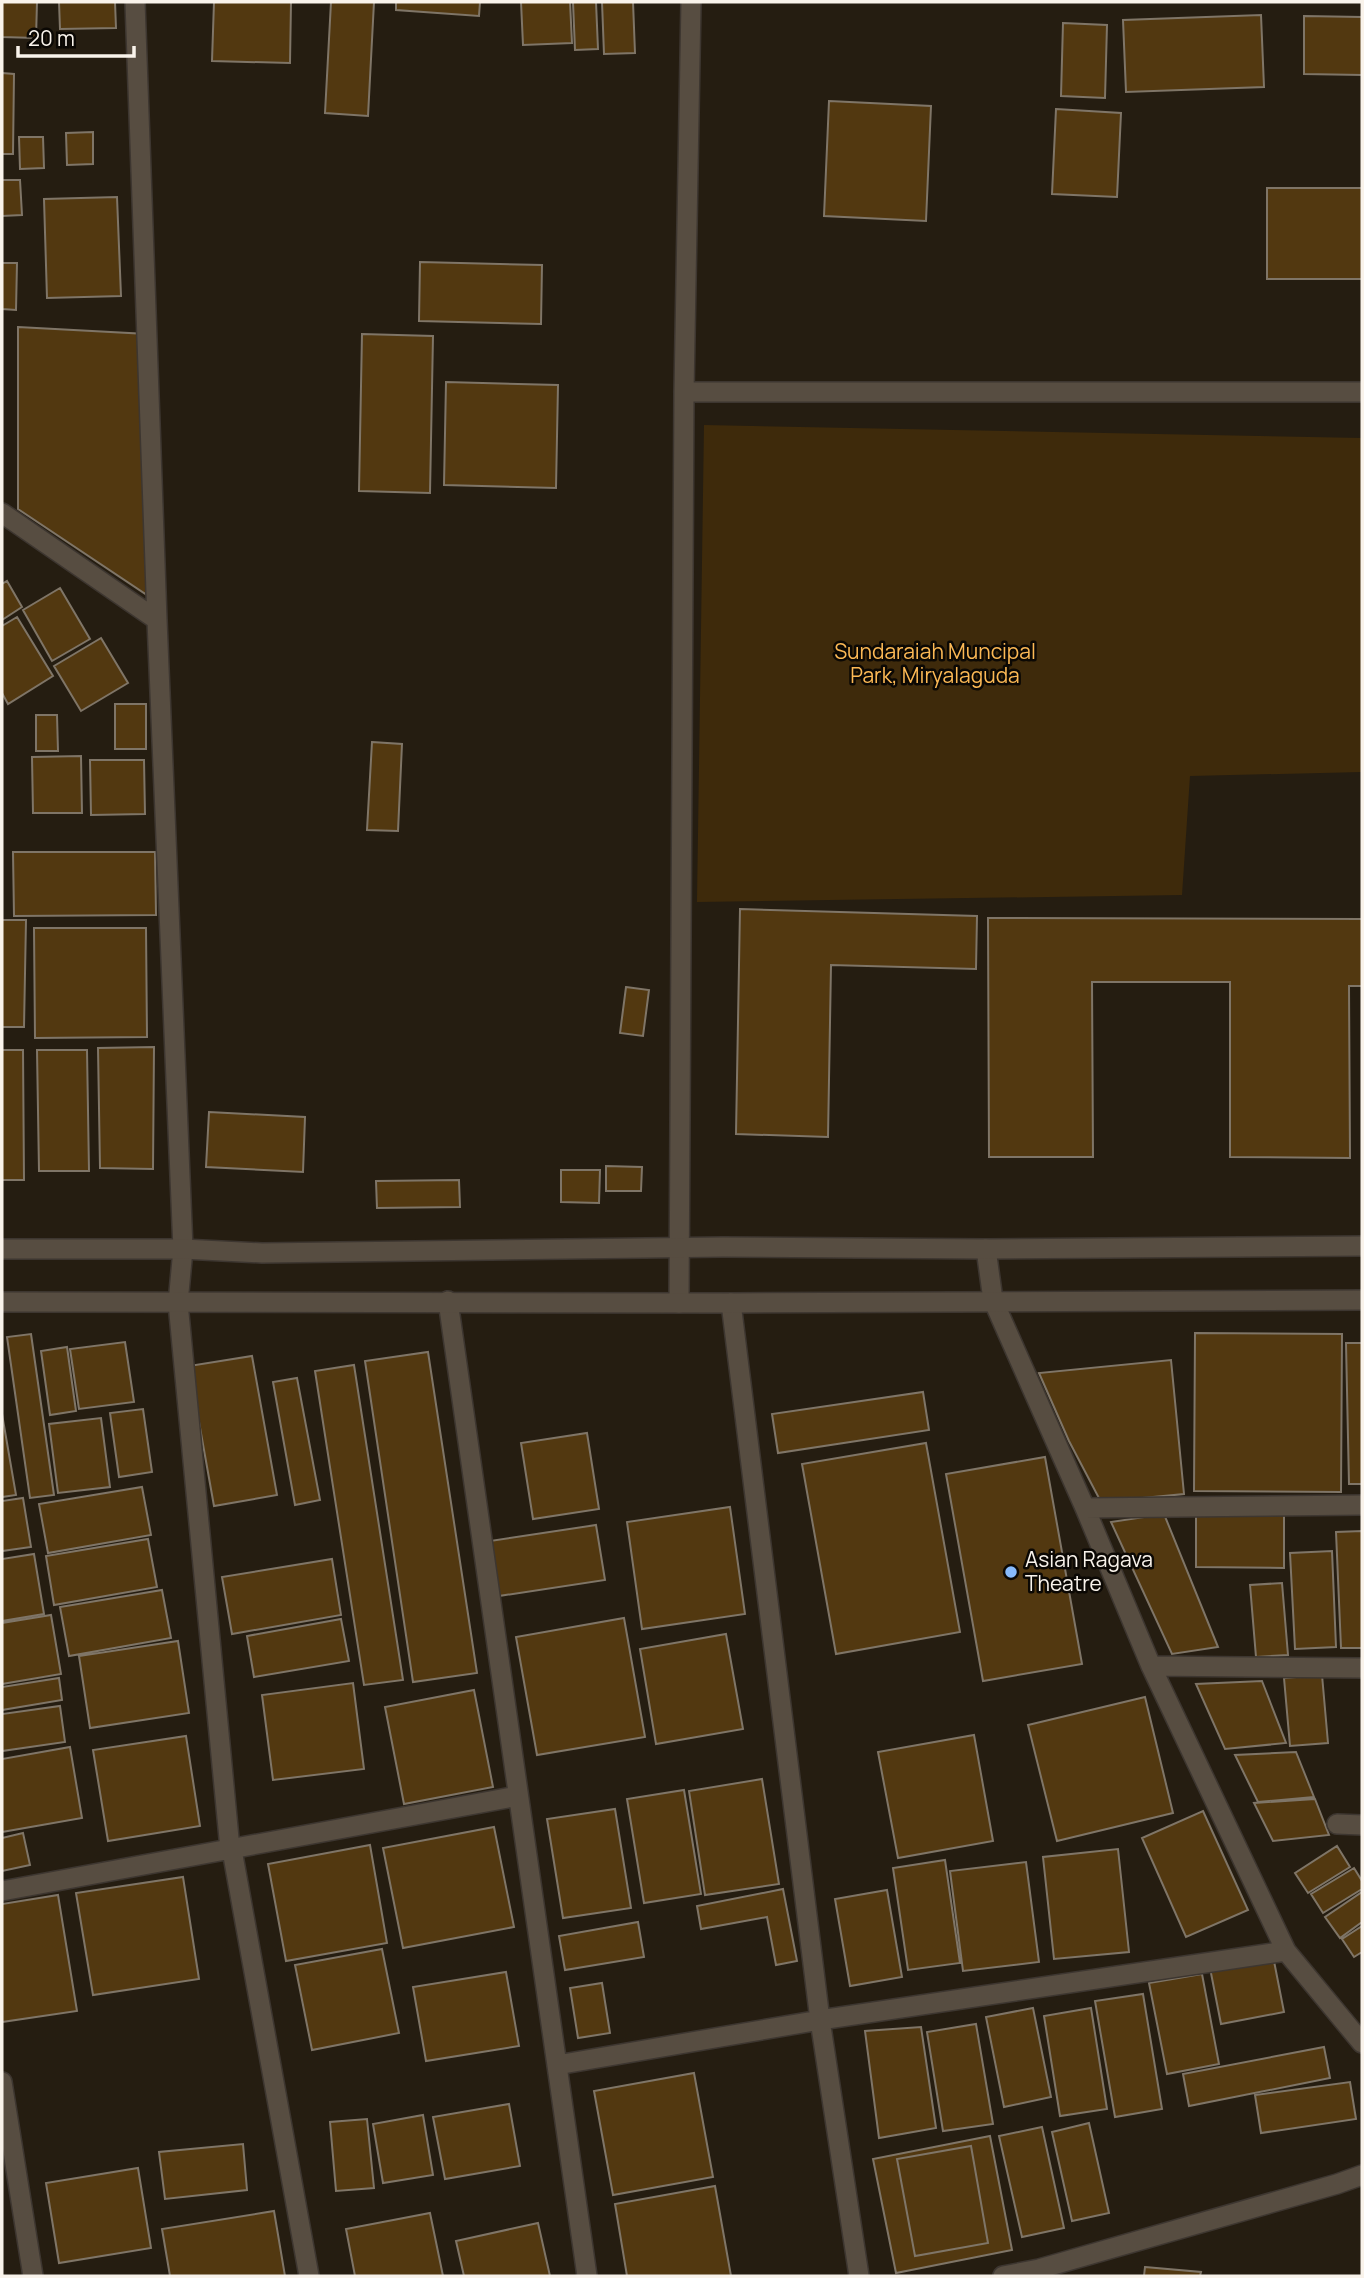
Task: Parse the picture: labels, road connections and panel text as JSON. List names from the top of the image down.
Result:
{
  "parks": ["Sundaraiah Muncipal Park, Miryalaguda"],
  "places": ["Asian Ragava Theatre"],
  "scale_bar": "20 m"
}
